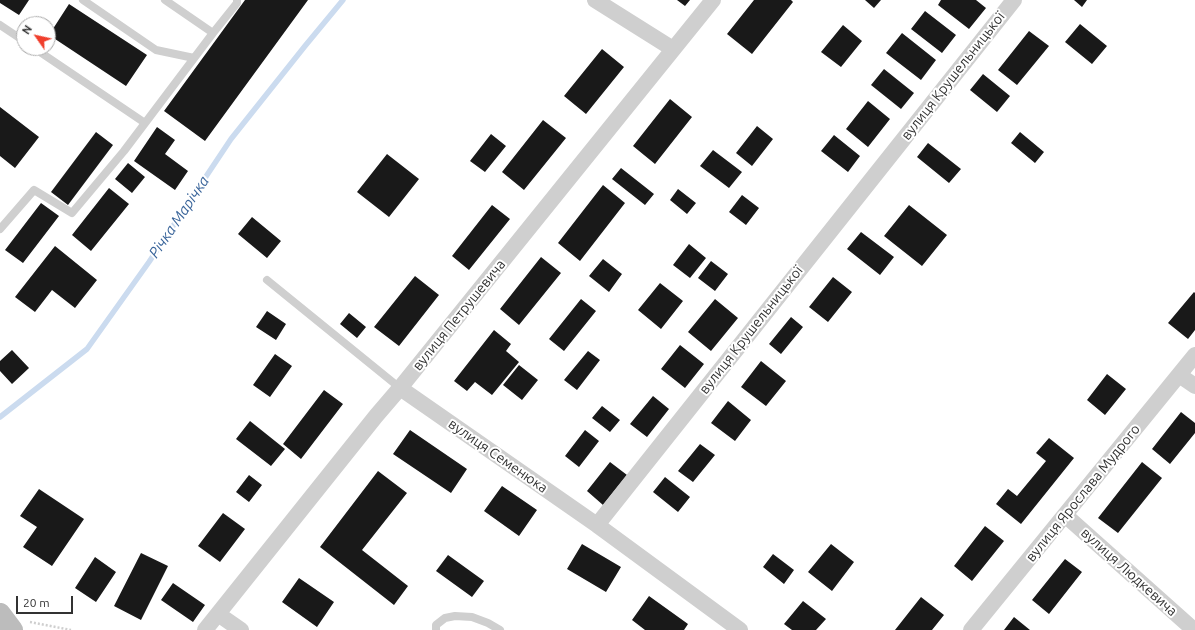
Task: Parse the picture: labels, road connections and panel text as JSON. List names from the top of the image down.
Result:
{
  "streets": {
    "street": [
      "вулиця Крушельницької",
      "вулиця Петрушевича",
      "вулиця Семенюка",
      "вулиця Ярослава Мудрого",
      "вулиця Людкевича"
    ]
  },
  "crossings": [
    ["вулиця Крушельницької", "вулиця Семенюка"],
    ["вулиця Петрушевича", "вулиця Семенюка"],
    ["вулиця Ярослава Мудрого", "вулиця Людкевича"]
  ],
  "water": ["Річка Марічка"],
  "scale_bar": "20 m",
  "north": "top left"
}
